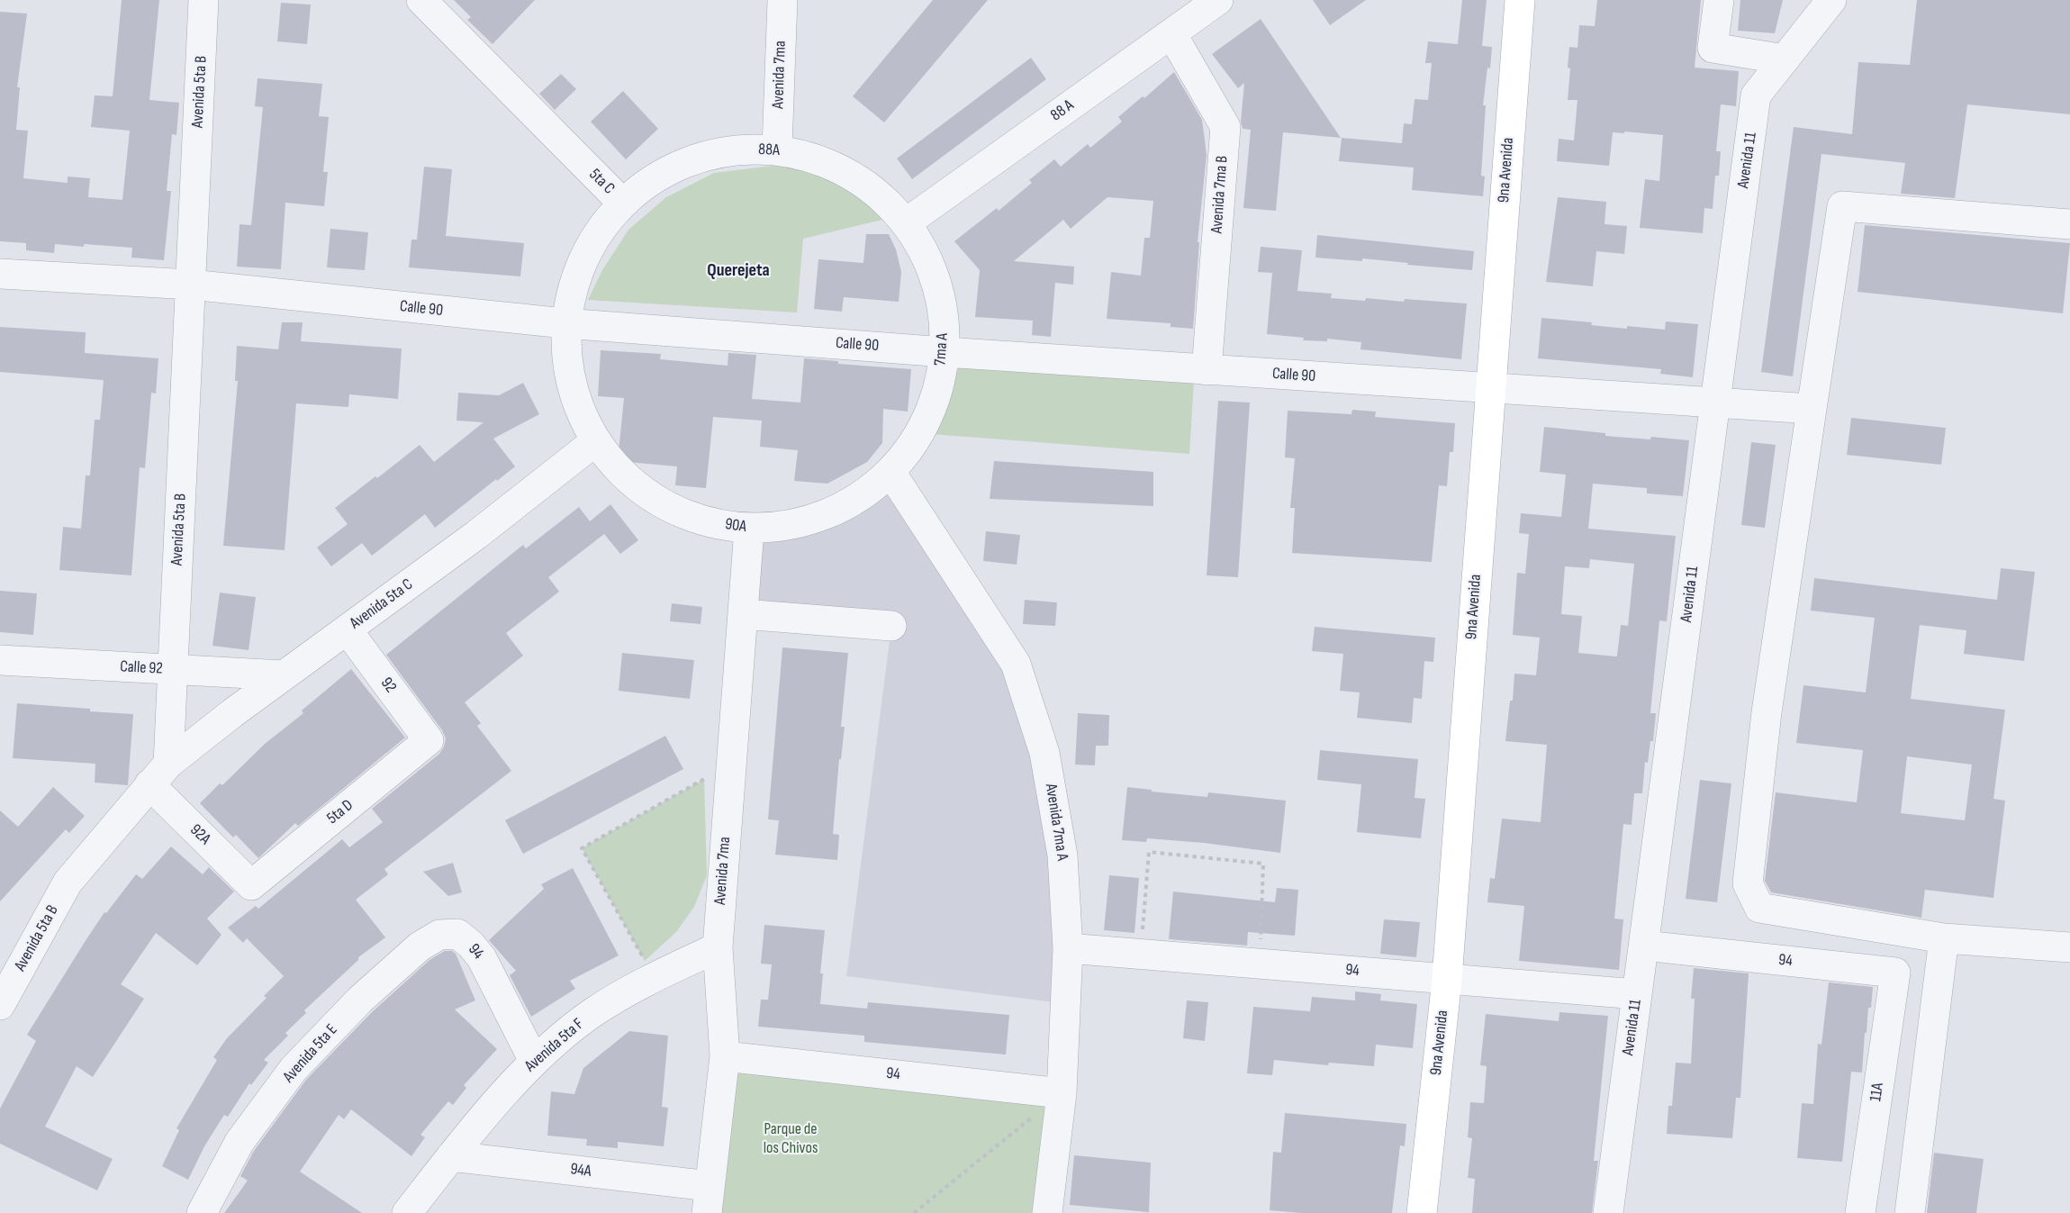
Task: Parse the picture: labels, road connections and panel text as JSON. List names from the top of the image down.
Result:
{
  "streets": {
    "main road": ["9na Avenida"],
    "street": [
      "Avenida 7ma",
      "Avenida 5ta B",
      "88 A",
      "88A",
      "Avenida 11",
      "5ta C",
      "Avenida 7ma B",
      "Calle 90",
      "7ma A",
      "90A",
      "Avenida 5ta C",
      "Calle 92",
      "92",
      "5ta D",
      "Avenida 7ma A",
      "92A",
      "94",
      "Avenida 5ta F",
      "Avenida 5ta E",
      "11A",
      "94A"
    ]
  },
  "crossings": [
    ["Avenida 7ma", "88A"],
    ["Avenida 7ma", "90A"],
    ["Avenida 7ma", "94"],
    ["Avenida 7ma", "Avenida 5ta F"],
    ["Avenida 7ma", "94A"],
    ["Avenida 5ta B", "Calle 90"],
    ["Avenida 5ta B", "Avenida 5ta C"],
    ["Avenida 5ta B", "Calle 92"],
    ["Avenida 5ta B", "92A"],
    ["88 A", "88A"],
    ["88 A", "Avenida 7ma B"],
    ["88 A", "7ma A"],
    ["88A", "5ta C"],
    ["88A", "7ma A"],
    ["Avenida 11", "Calle 90"],
    ["Avenida 11", "94"],
    ["9na Avenida", "Calle 90"],
    ["9na Avenida", "94"],
    ["5ta C", "Calle 90"],
    ["5ta C", "90A"],
    ["5ta C", "Avenida 5ta C"],
    ["Avenida 7ma B", "Calle 90"],
    ["Calle 90", "7ma A"],
    ["7ma A", "90A"],
    ["7ma A", "Avenida 7ma A"],
    ["90A", "Avenida 5ta C"],
    ["90A", "Avenida 7ma A"],
    ["Avenida 5ta C", "Calle 92"],
    ["Avenida 5ta C", "92"],
    ["Avenida 5ta C", "92A"],
    ["92", "5ta D"],
    ["5ta D", "92A"],
    ["Avenida 7ma A", "94"],
    ["94", "Avenida 5ta F"],
    ["94", "Avenida 5ta E"],
    ["94", "11A"],
    ["Avenida 5ta F", "94A"]
  ],
  "districts": ["Querejeta"],
  "parks": ["Parque de los Chivos"]
}
